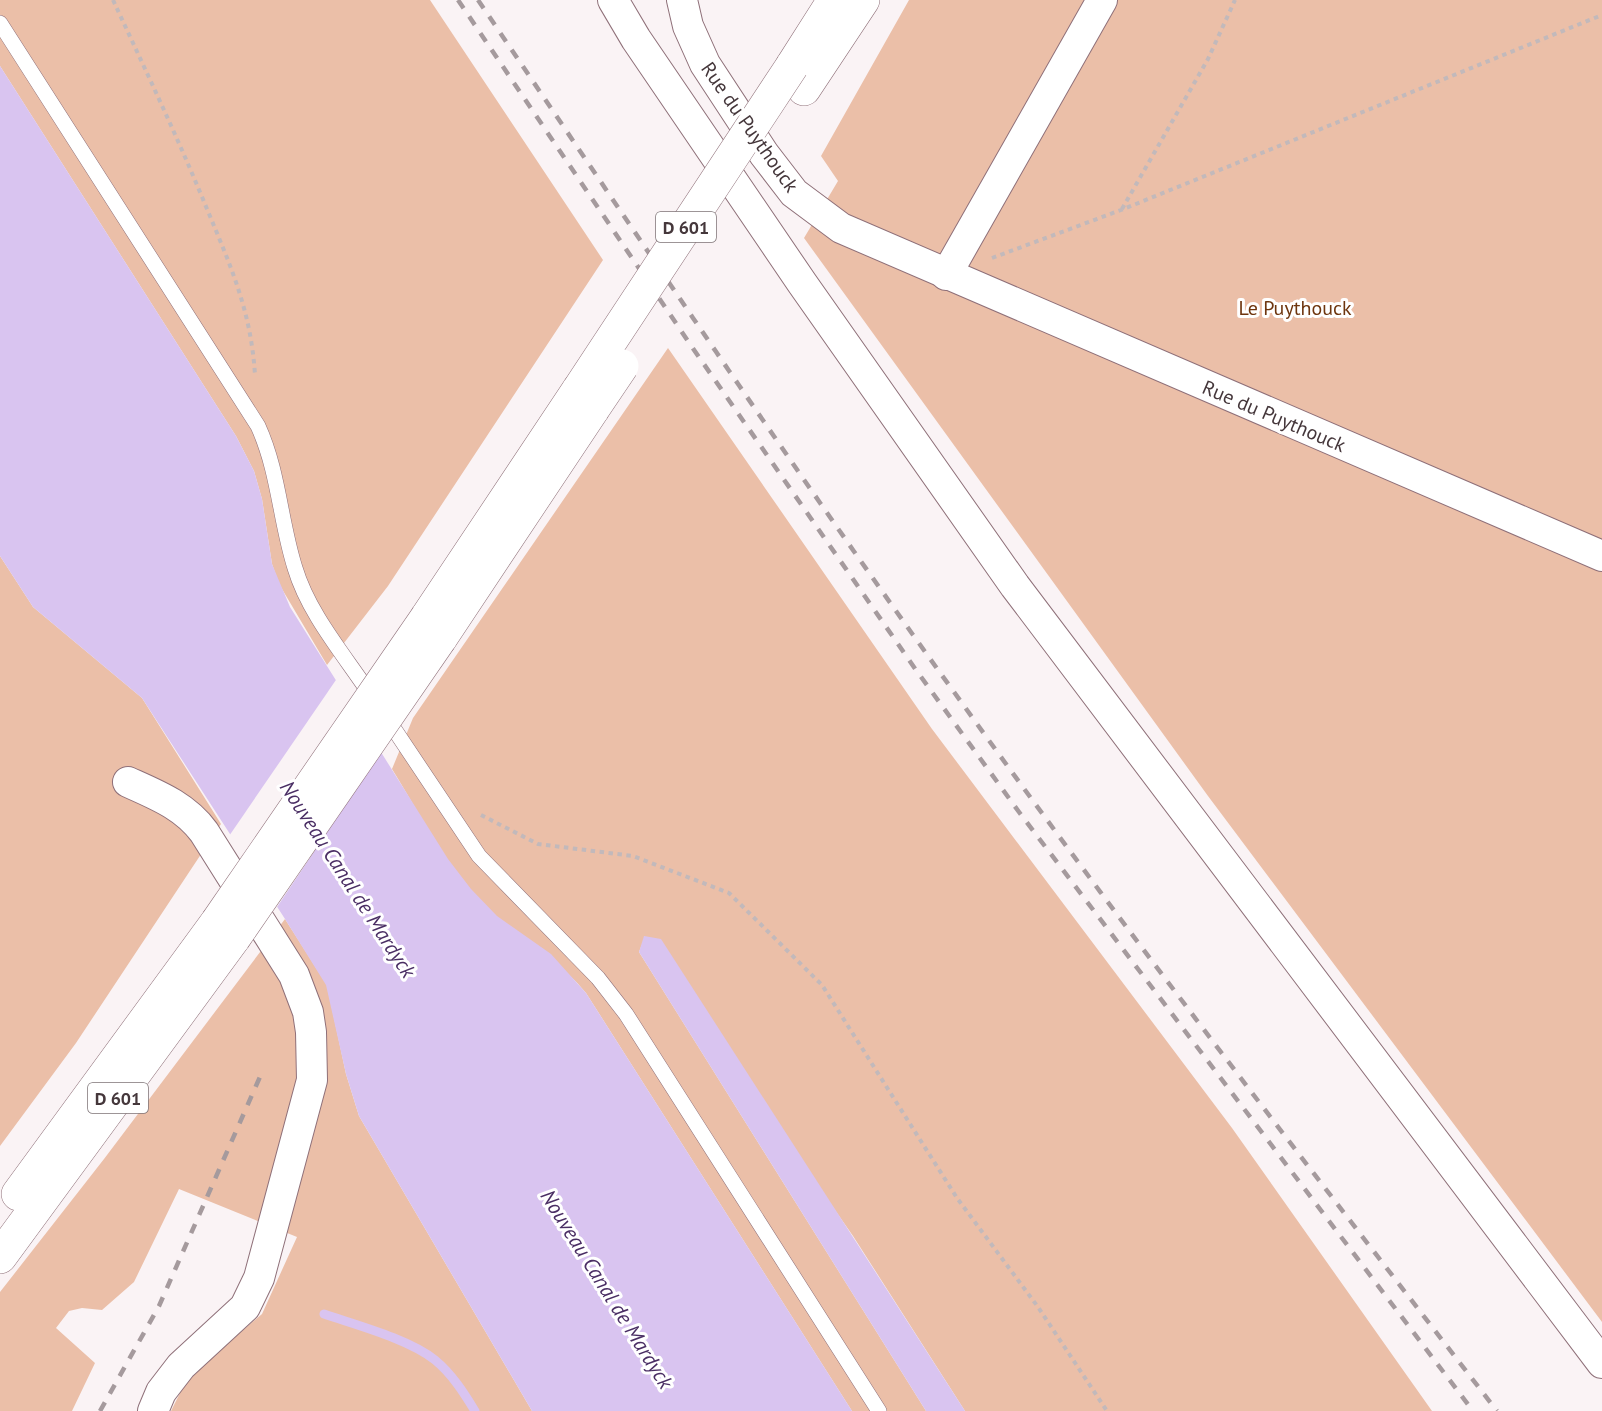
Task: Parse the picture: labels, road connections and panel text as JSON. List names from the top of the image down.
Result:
{
  "streets": {
    "main road": ["D 601"],
    "street": ["Rue du Puythouck"]
  },
  "water": ["Nouveau Canal de Mardyck"],
  "parks": ["Le Puythouck"]
}
